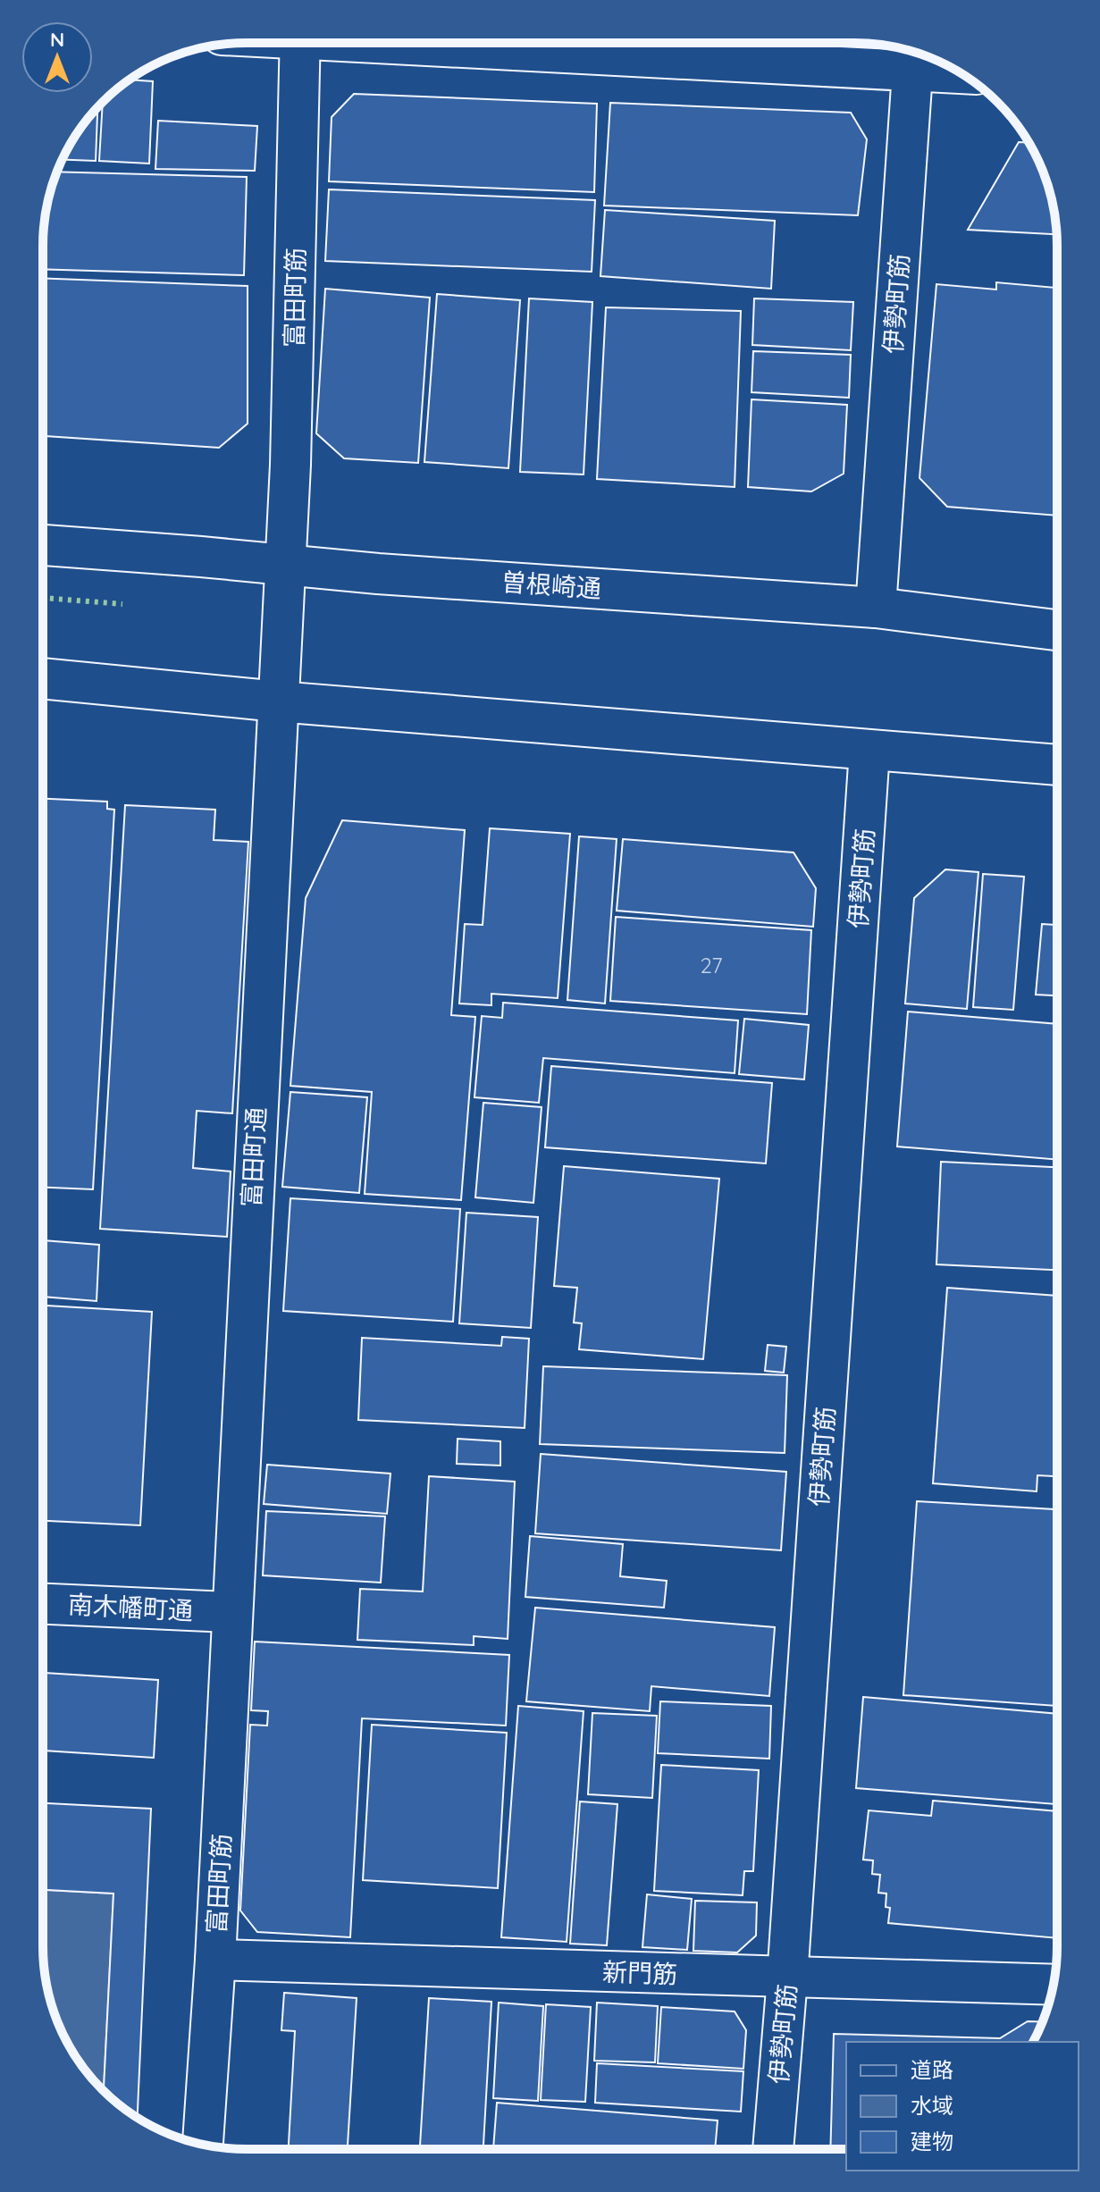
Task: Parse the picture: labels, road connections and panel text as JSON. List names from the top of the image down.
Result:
{
  "streets": {
    "main road": [
      "富田町筋",
      "伊勢町筋",
      "曽根崎通",
      "富田町通",
      "南木幡町通",
      "新門筋"
    ]
  },
  "crossings": [
    ["富田町筋", "曽根崎通"],
    ["富田町筋", "富田町通"],
    ["富田町筋", "南木幡町通"],
    ["富田町筋", "新門筋"],
    ["伊勢町筋", "曽根崎通"],
    ["伊勢町筋", "新門筋"],
    ["富田町通", "南木幡町通"]
  ],
  "house_numbers": ["27"],
  "legend": ["道路", "水域", "建物"],
  "north": "top"
}
